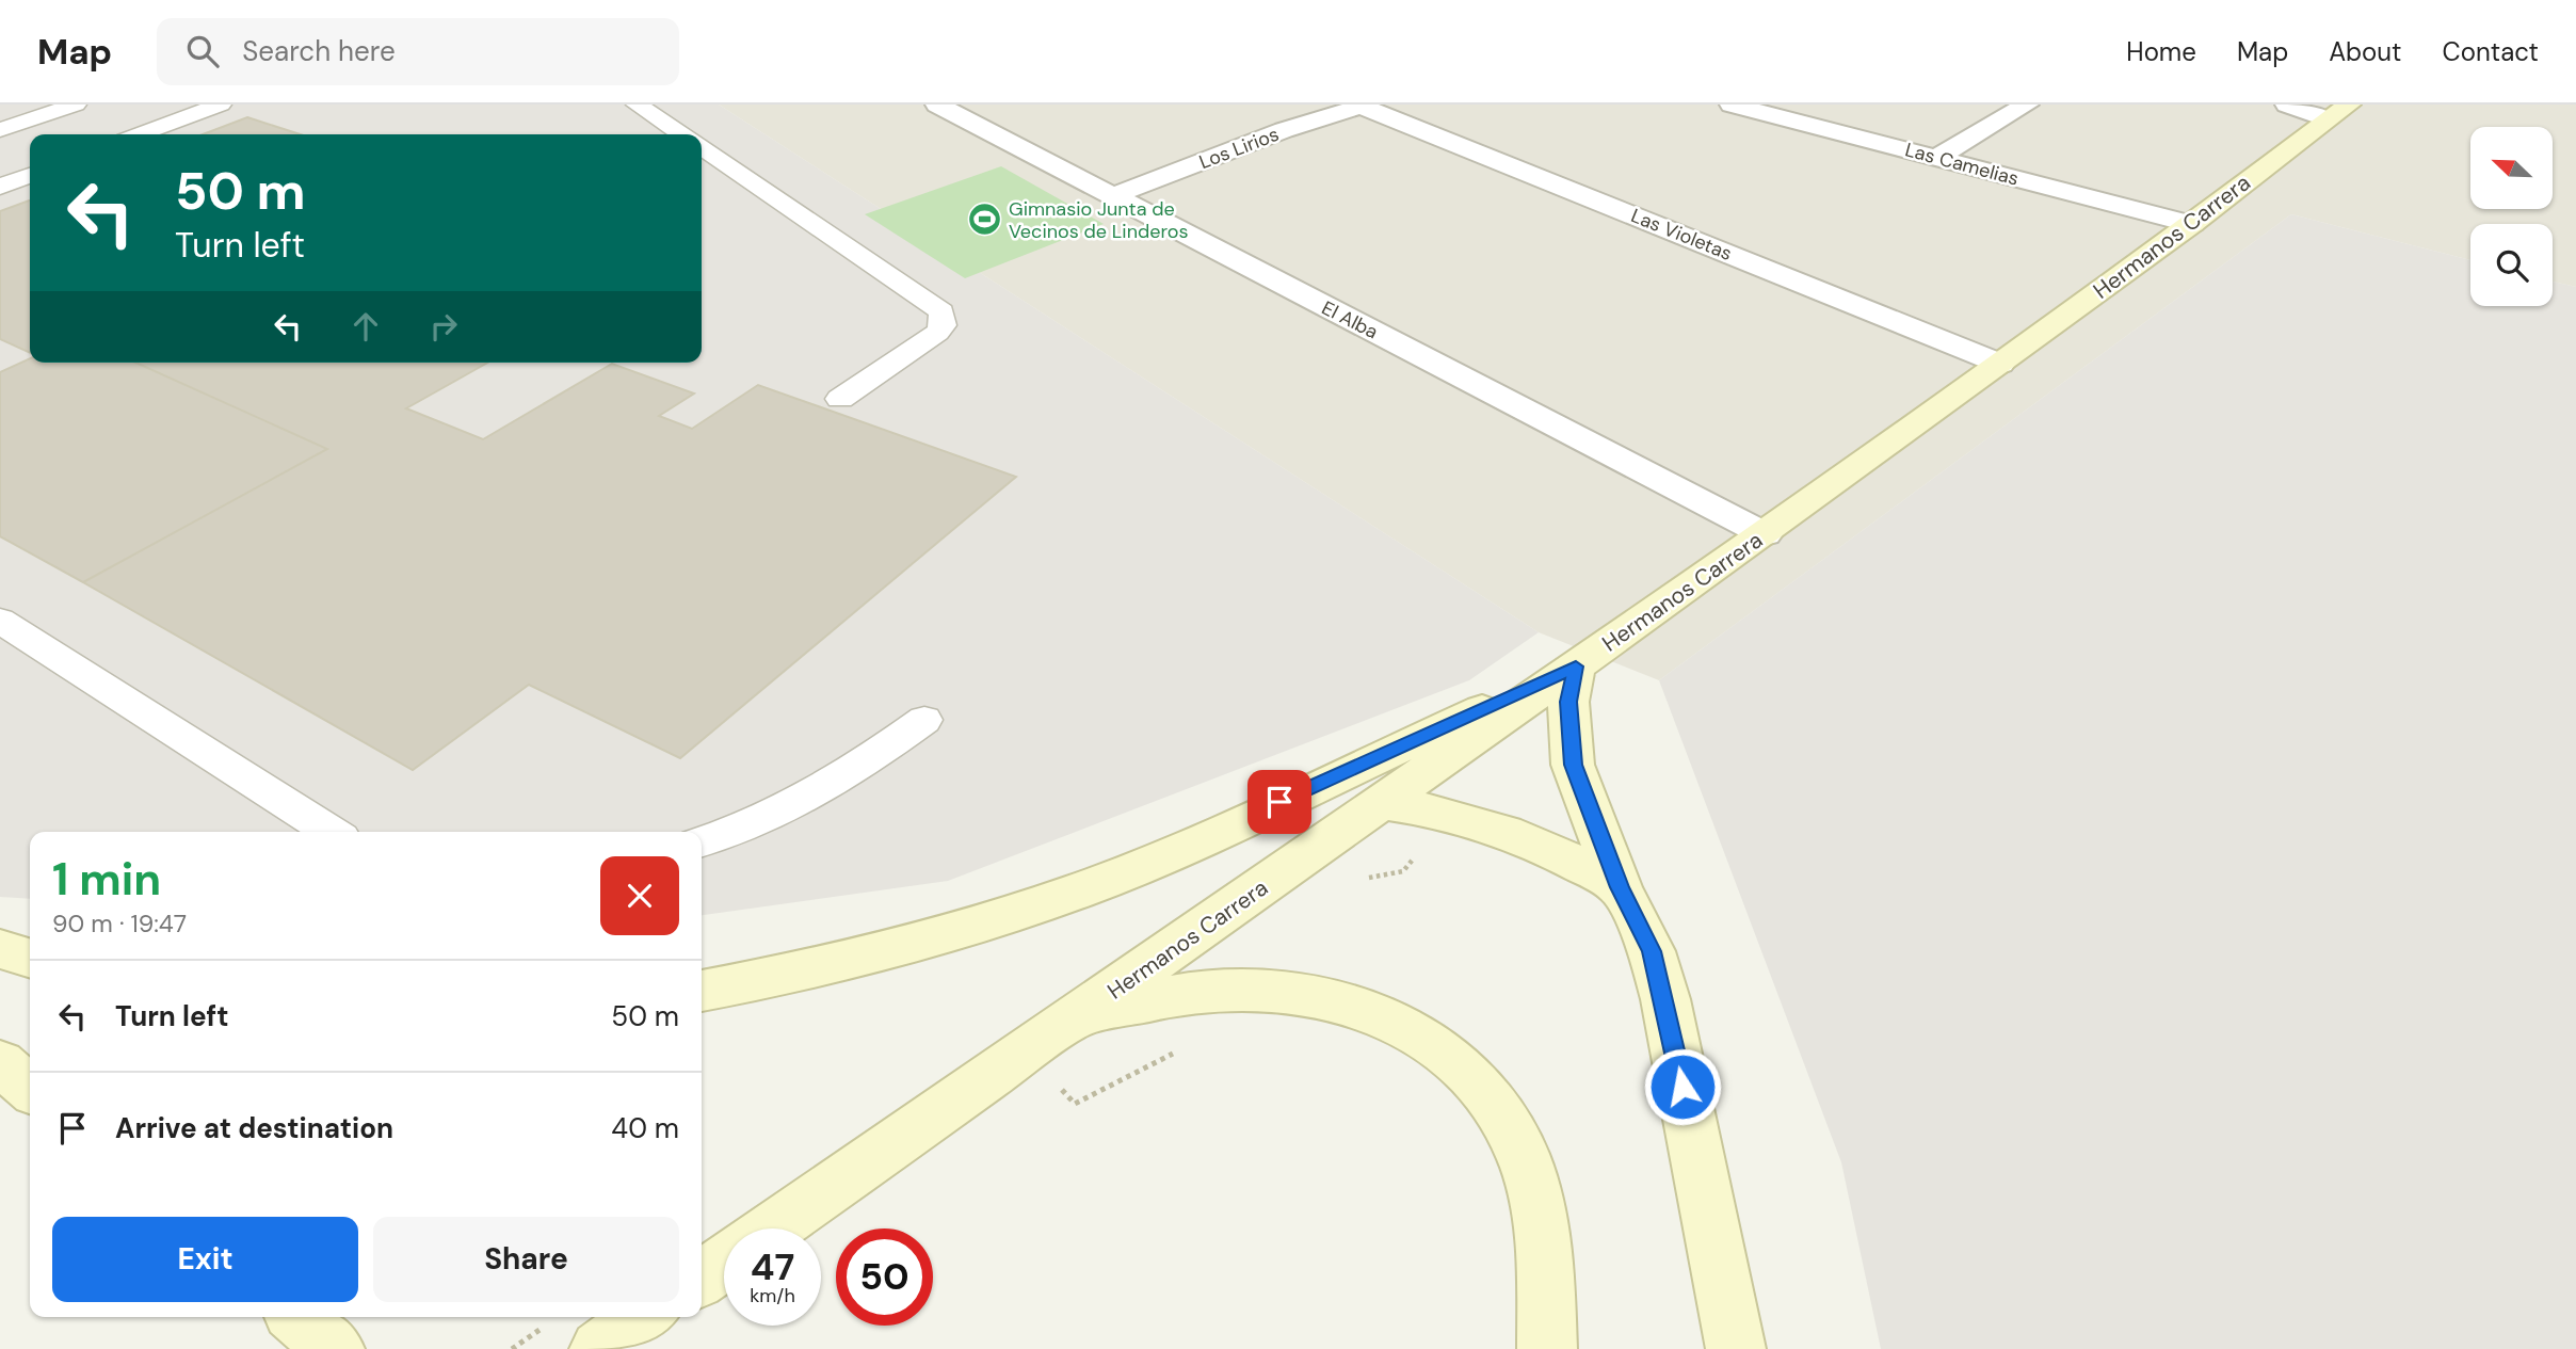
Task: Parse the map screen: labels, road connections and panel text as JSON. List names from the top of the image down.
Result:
{
  "streets": {
    "main road": ["Hermanos Carrera"],
    "street": [
      "Los Lirios",
      "Las Camelias",
      "Las Violetas",
      "El Alba"
    ]
  },
  "crossings": [
    ["Los Lirios", "Las Violetas"],
    ["Los Lirios", "El Alba"],
    ["Las Camelias", "Hermanos Carrera"],
    ["Las Violetas", "Hermanos Carrera"],
    ["Hermanos Carrera", "El Alba"]
  ],
  "places": {
    "sports": ["Gimnasio Junta de Vecinos de Linderos"]
  },
  "north": "top left",
  "page": {
    "header": "Map",
    "search": "Search here",
    "nav": [
      "Home",
      "Map",
      "About",
      "Contact"
    ],
    "turn": ["50 m", "Turn left"],
    "heading": ["1 min", "90 m · 19:47"],
    "list": [
      {
        "name": "Turn left",
        "value": "50 m"
      },
      {
        "name": "Arrive at destination",
        "value": "40 m"
      }
    ],
    "buttons": ["Exit", "Share"],
    "speed": "47 km/h",
    "limit": "50"
  }
}
